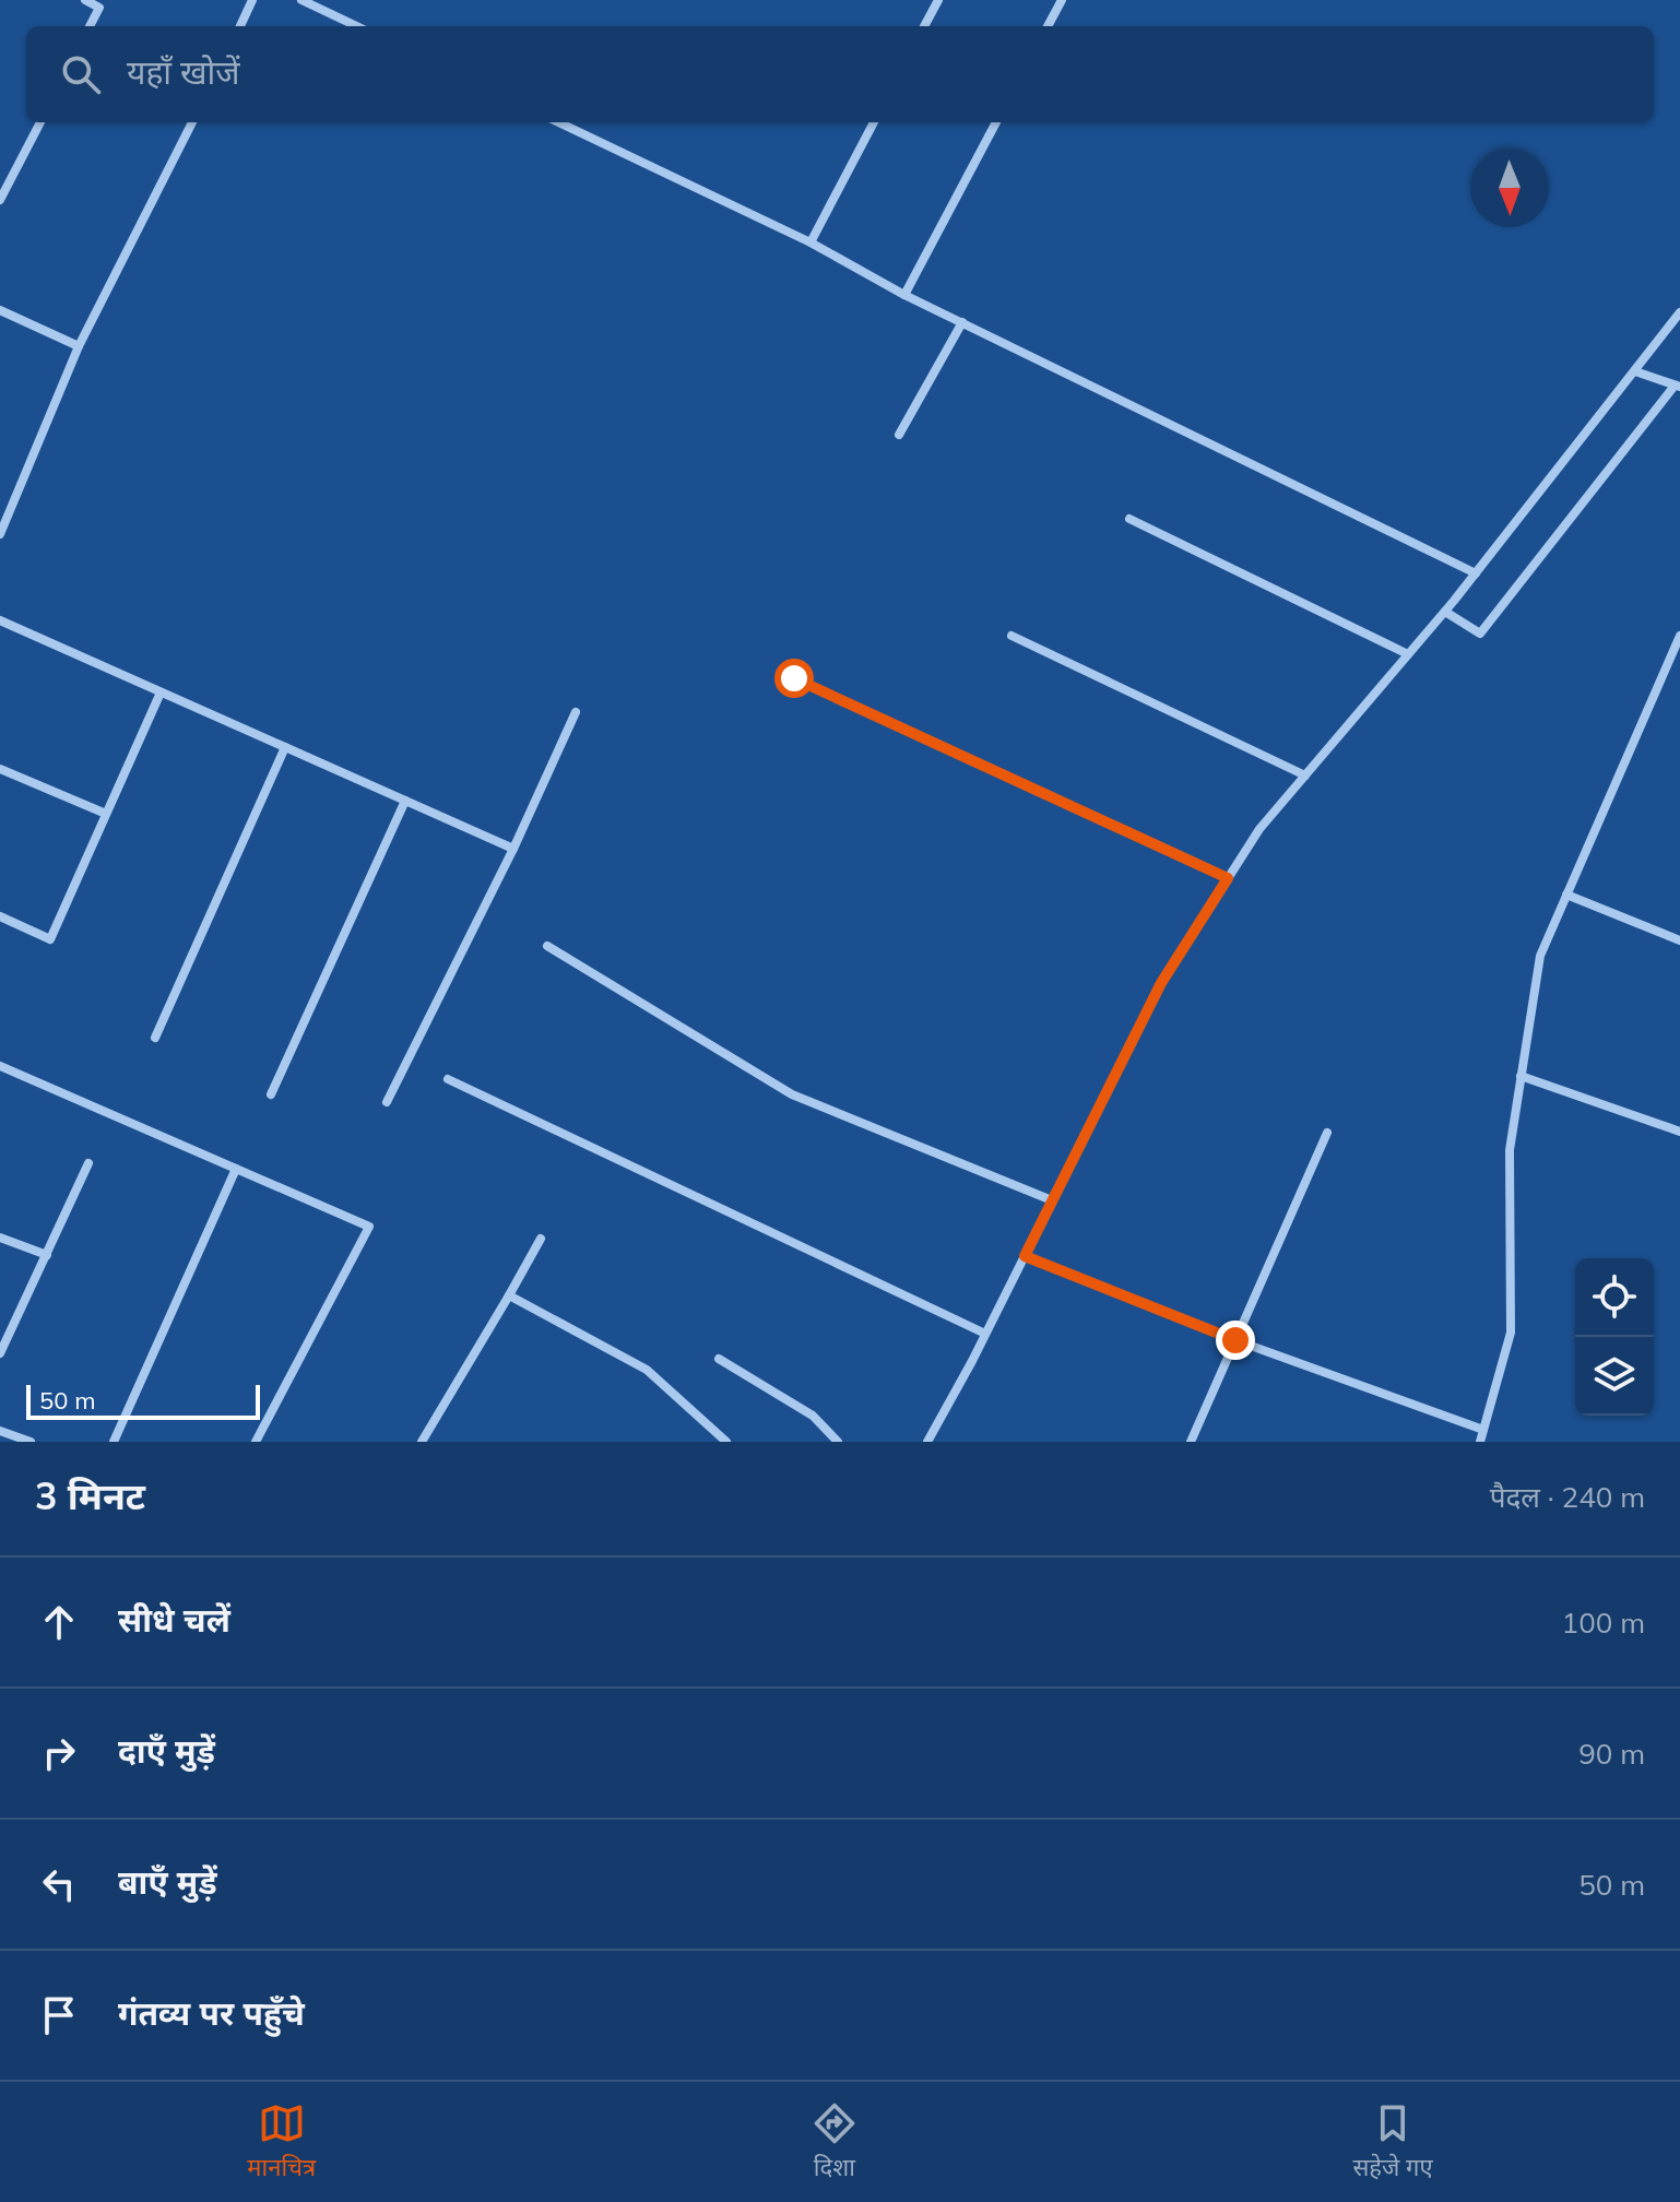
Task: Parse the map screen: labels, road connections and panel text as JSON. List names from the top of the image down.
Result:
{
  "scale_bar": "50 m",
  "north": "bottom",
  "page": {
    "search": "यहाँ खोजें",
    "scale": "50 m",
    "heading": ["3 मिनट", "पैदल · 240 m"],
    "list": [
      ["सीधे चलें", "100 m"],
      ["दाएँ मुड़ें", "90 m"],
      ["बाएँ मुड़ें", "50 m"],
      "गंतव्य पर पहुँचे"
    ],
    "nav": ["मानचित्र", "दिशा", "सहेजे गए"]
  }
}
